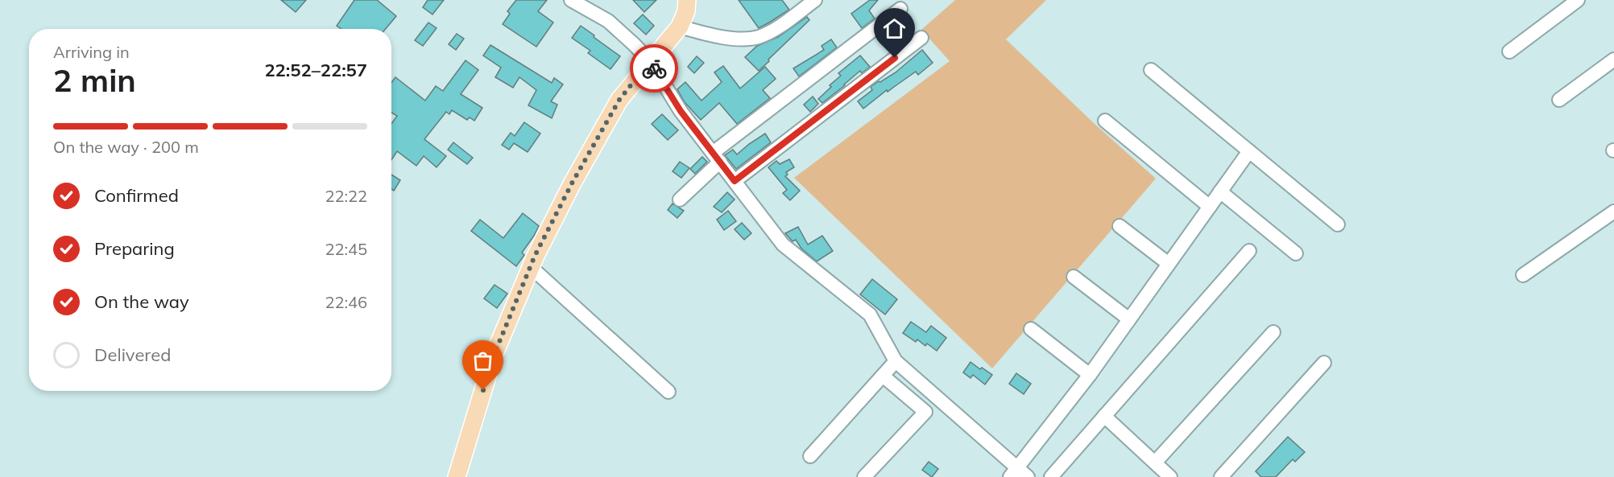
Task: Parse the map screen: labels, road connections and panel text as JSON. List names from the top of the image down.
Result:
{
  "page": {
    "heading": ["2 min", "Arriving in", "22:52–22:57"],
    "bar": "On the way · 200 m",
    "list": [
      ["Confirmed", "22:22"],
      ["Preparing", "22:45"],
      ["On the way", "22:46"],
      "Delivered"
    ]
  }
}
